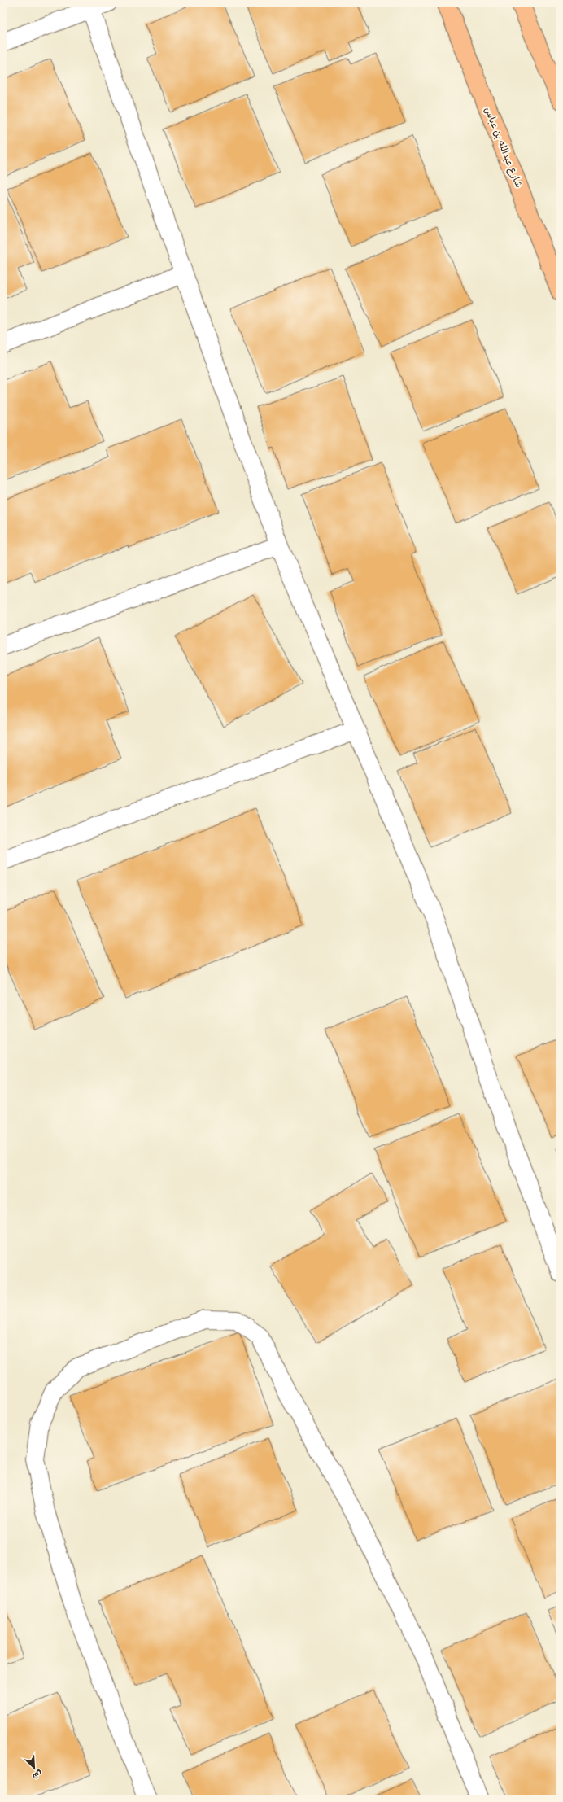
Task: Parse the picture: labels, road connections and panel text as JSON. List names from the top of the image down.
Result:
{
  "streets": {
    "main road": ["شارع عبدالله بن عباس"]
  },
  "north": "bottom right"
}
